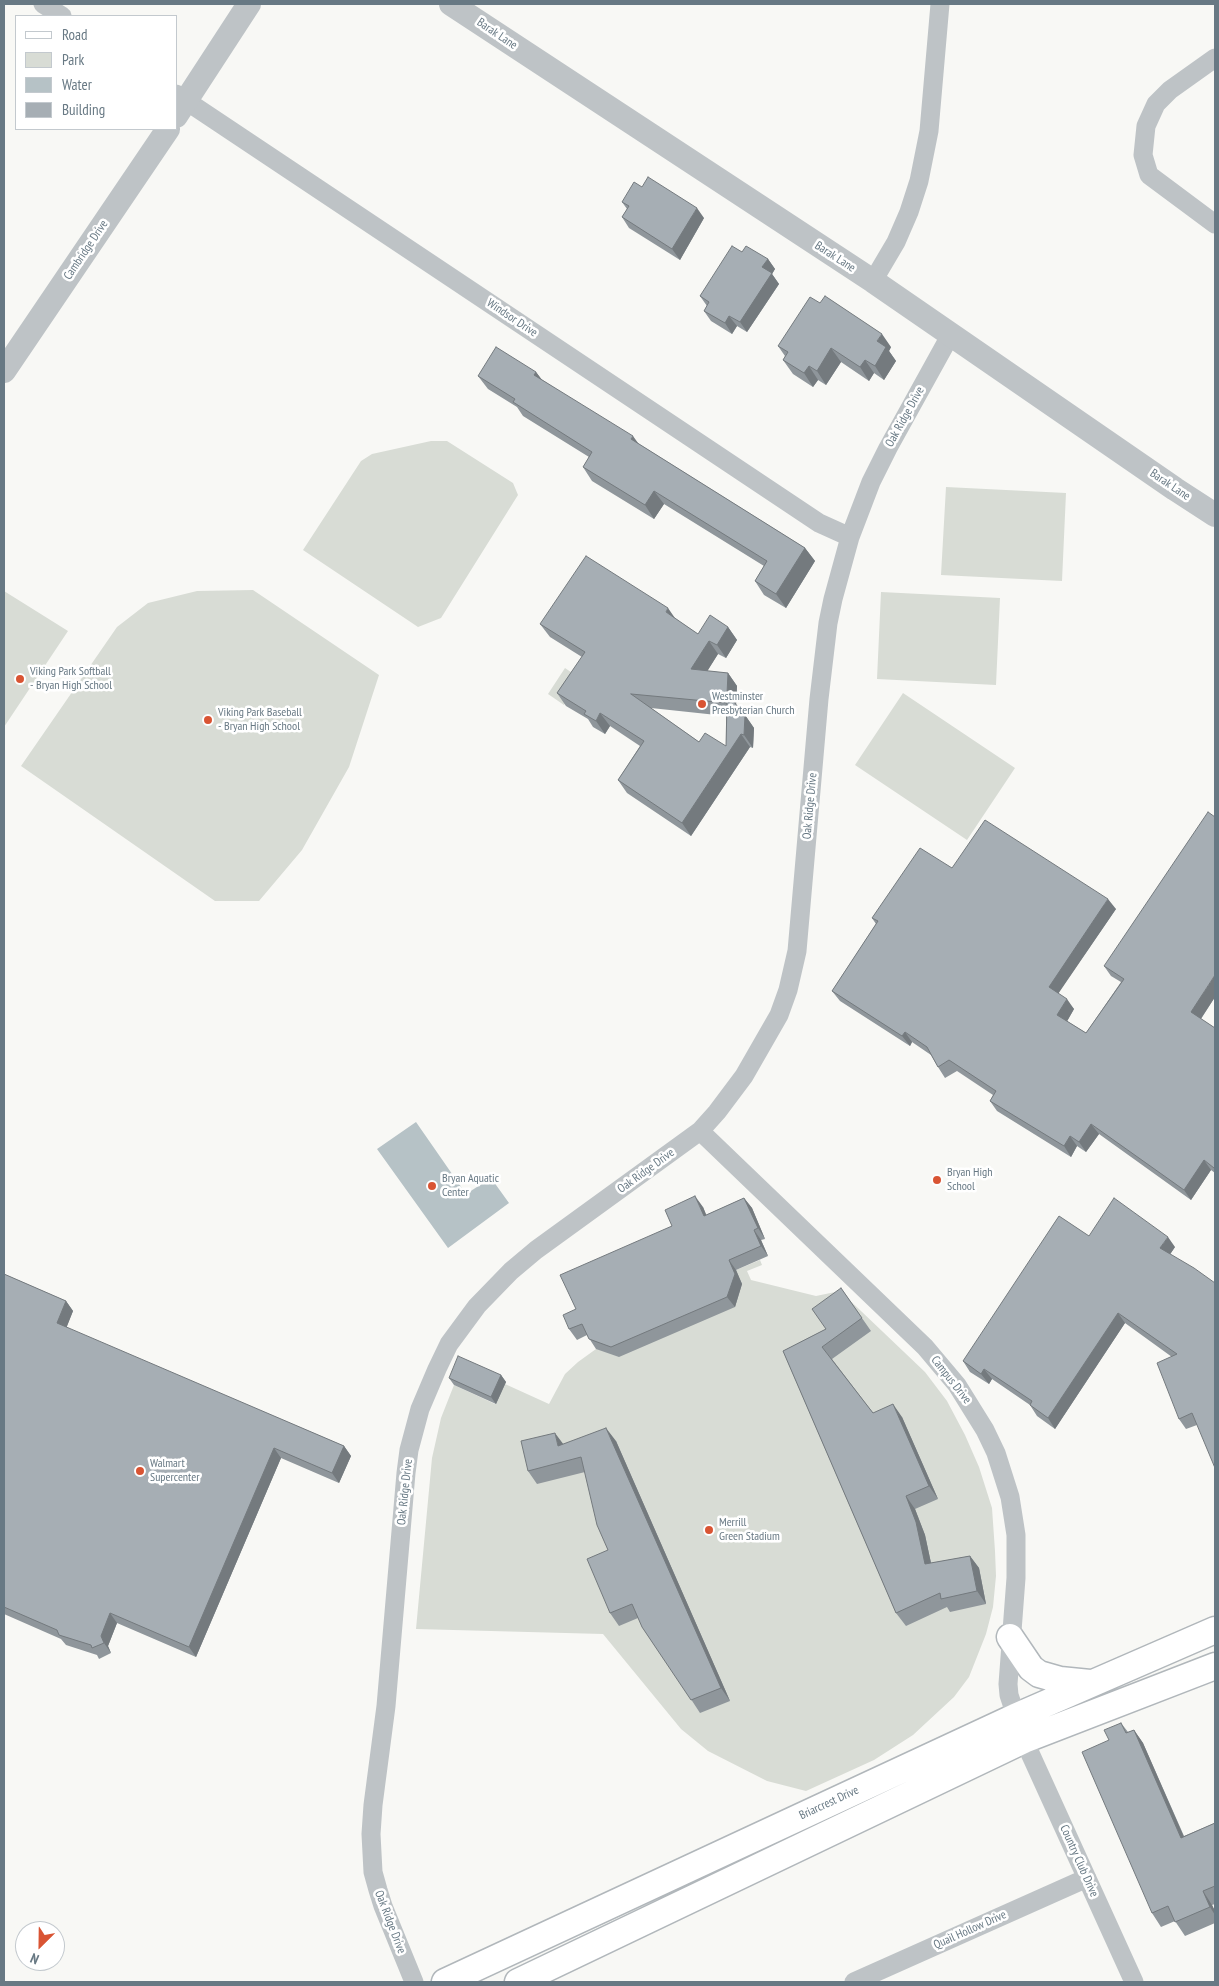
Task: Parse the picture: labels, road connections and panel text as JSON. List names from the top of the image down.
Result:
{
  "streets": {
    "main road": ["Briarcrest Drive"],
    "street": [
      "Barak Lane",
      "Cambridge Drive",
      "Windsor Drive",
      "Oak Ridge Drive",
      "Campus Drive",
      "Country Club Drive",
      "Quail Hollow Drive"
    ]
  },
  "crossings": [
    ["Barak Lane", "Oak Ridge Drive"],
    ["Windsor Drive", "Oak Ridge Drive"],
    ["Oak Ridge Drive", "Campus Drive"],
    ["Campus Drive", "Briarcrest Drive"],
    ["Campus Drive", "Country Club Drive"],
    ["Briarcrest Drive", "Country Club Drive"],
    ["Country Club Drive", "Quail Hollow Drive"]
  ],
  "places": [
    "Viking Park Softball - Bryan High School",
    "Westminster Presbyterian Church",
    "Viking Park Baseball - Bryan High School",
    "Bryan High School",
    "Bryan Aquatic Center",
    "Walmart Supercenter",
    "Merrill Green Stadium"
  ],
  "legend": [
    "Road",
    "Park",
    "Water",
    "Building"
  ],
  "north": "bottom left"
}
